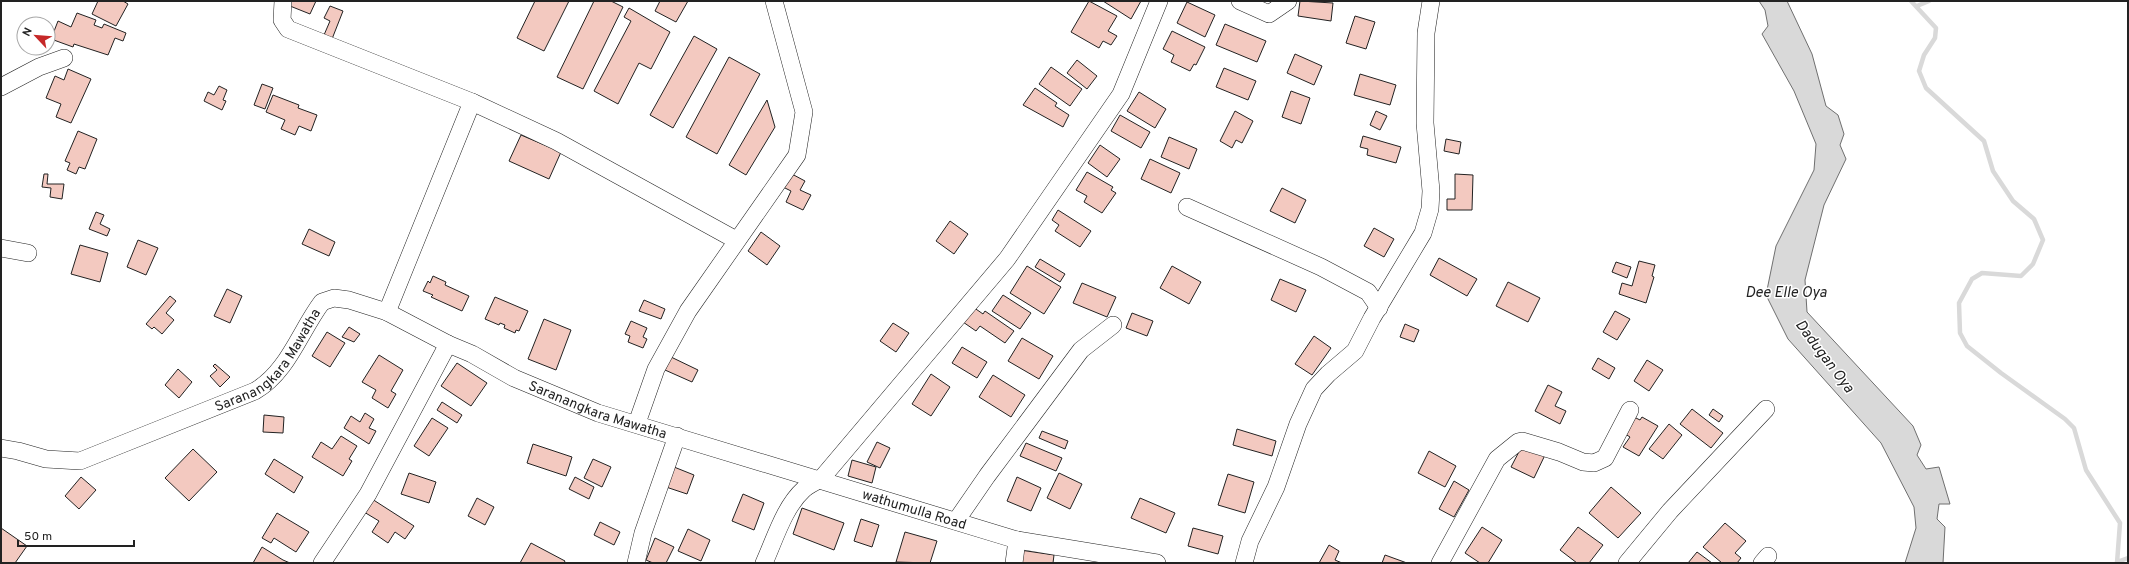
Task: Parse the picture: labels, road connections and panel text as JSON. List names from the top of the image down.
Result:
{
  "streets": {
    "street": ["Saranangkara Mawatha", "wathumulla Road"]
  },
  "crossings": [
    ["Saranangkara Mawatha", "wathumulla Road"]
  ],
  "water": ["Dee Elle Oya", "Dadugan Oya"],
  "scale_bar": "50 m",
  "north": "top left"
}
